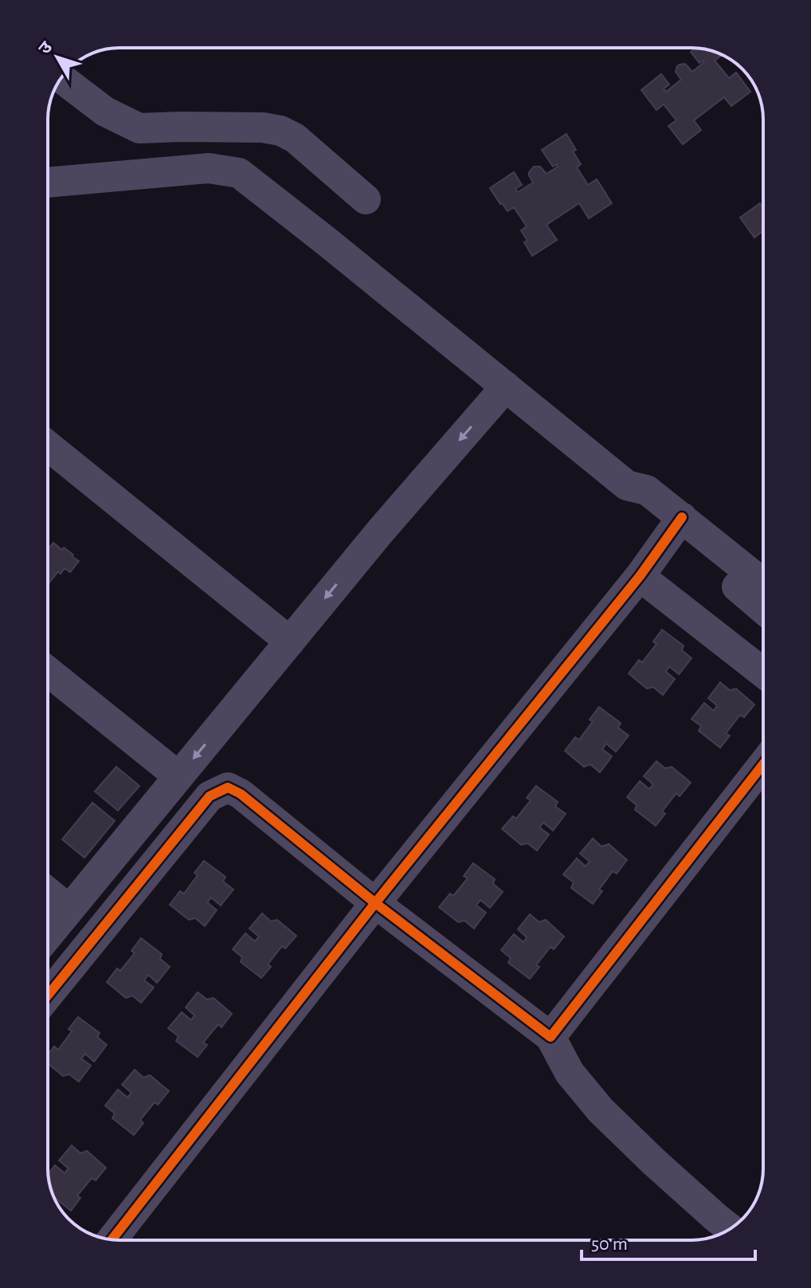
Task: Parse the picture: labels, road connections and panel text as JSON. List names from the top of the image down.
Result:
{
  "scale_bar": "50 m",
  "north": "top left"
}
